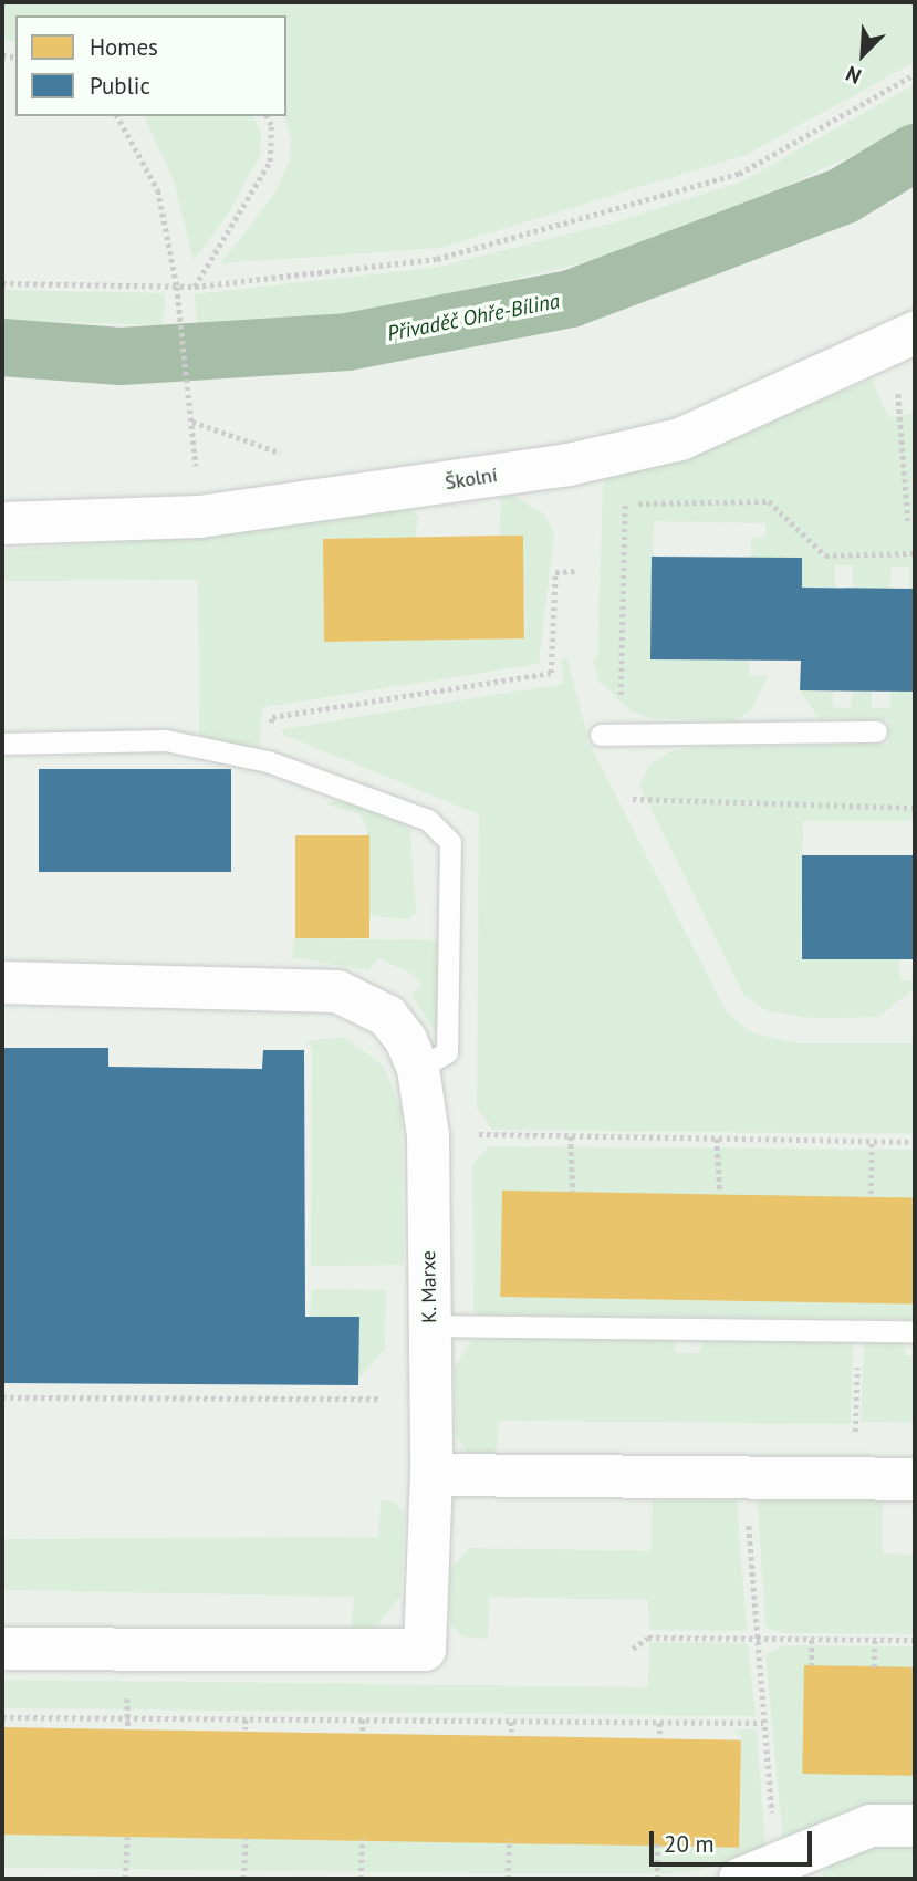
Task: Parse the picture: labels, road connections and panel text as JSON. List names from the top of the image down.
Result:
{
  "streets": {
    "street": ["Školní", "K. Marxe"]
  },
  "water": ["Přivaděč Ohře-Bílina"],
  "legend": ["Homes", "Public"],
  "scale_bar": "20 m",
  "north": "bottom left"
}
